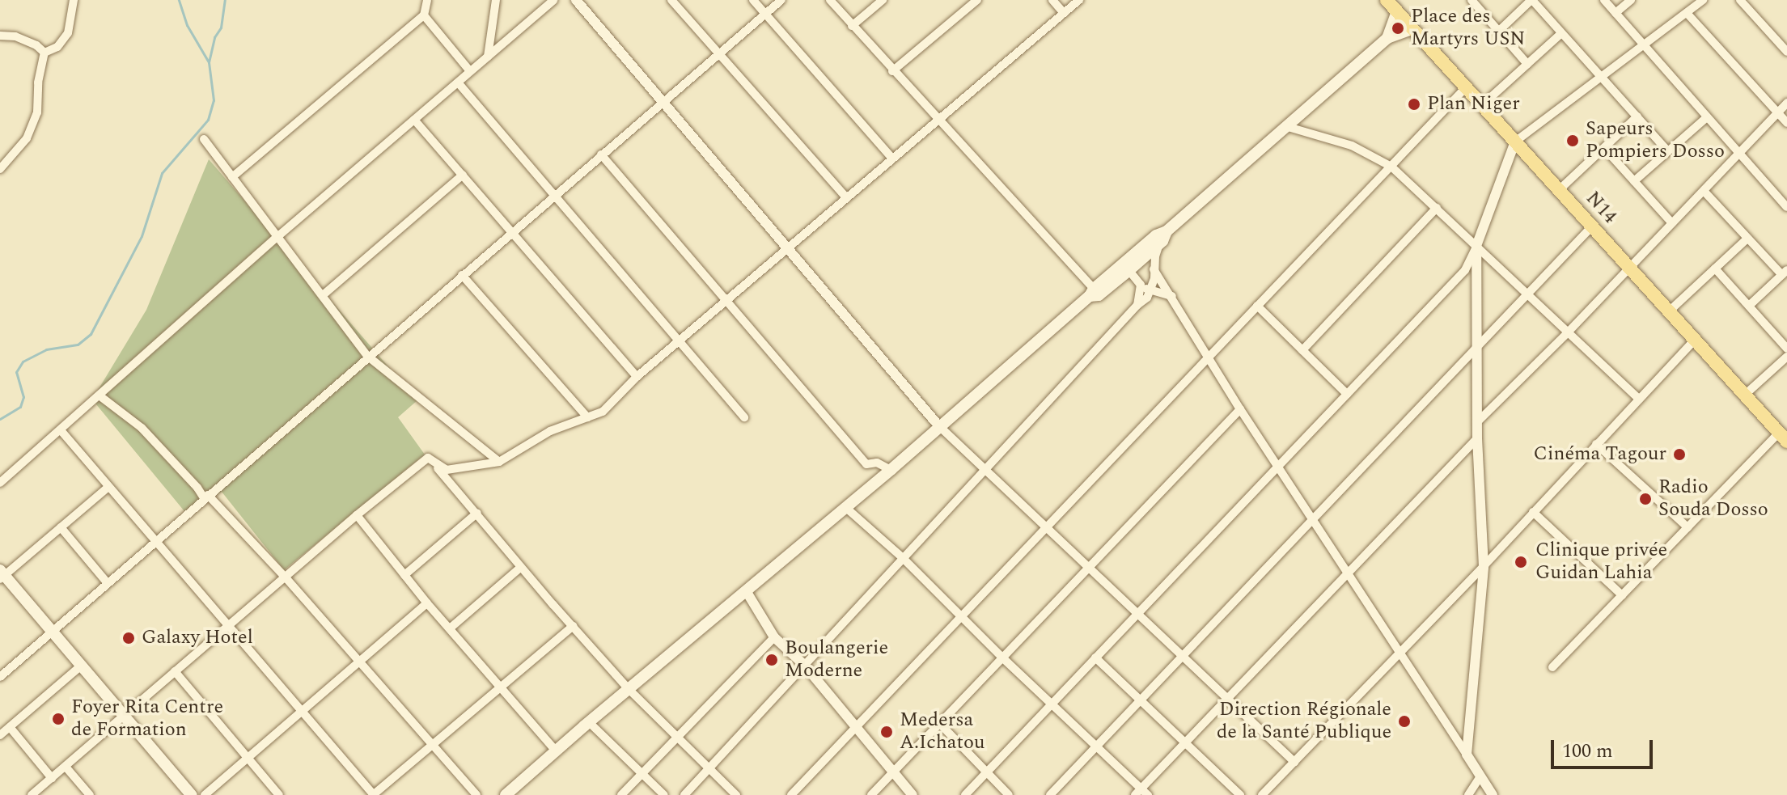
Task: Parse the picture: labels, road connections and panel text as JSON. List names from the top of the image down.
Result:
{
  "streets": {
    "main road": ["N14"]
  },
  "places": [
    "Place des Martyrs USN",
    "Plan Niger",
    "Sapeurs Pompiers Dosso",
    "Cinéma Tagour",
    "Radio Souda Dosso",
    "Clinique privée Guidan Lahia",
    "Galaxy Hotel",
    "Boulangerie Moderne",
    "Foyer Rita Centre de Formation",
    "Direction Régionale de la Santé Publique",
    "Medersa A.Ichatou"
  ],
  "scale_bar": "100 m"
}
